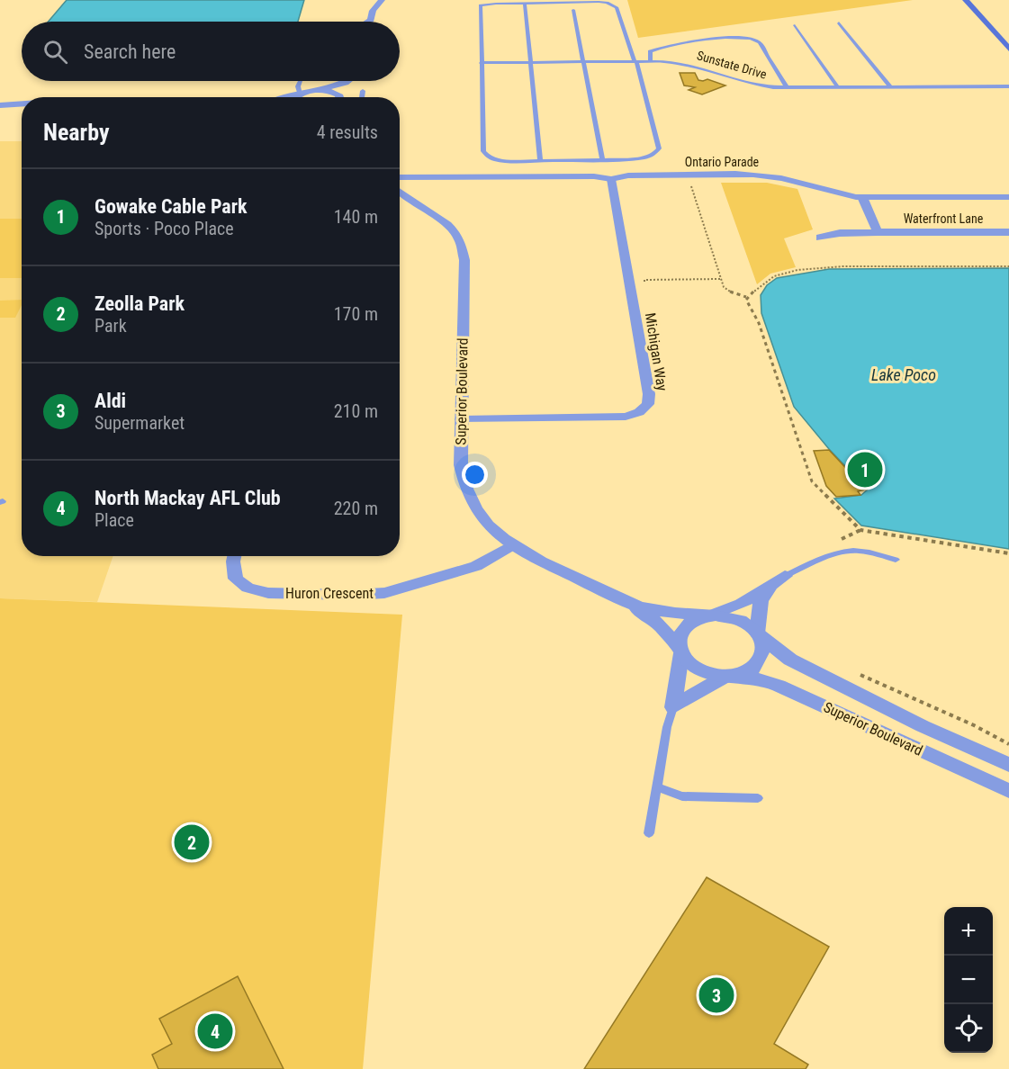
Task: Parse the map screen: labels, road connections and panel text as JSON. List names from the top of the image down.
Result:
{
  "streets": {
    "street": [
      "Ontario Parade",
      "Waterfront Lane",
      "Michigan Way",
      "Superior Boulevard",
      "Huron Crescent"
    ],
    "lane": ["Sunstate Drive"]
  },
  "crossings": [
    ["Ontario Parade", "Michigan Way"],
    ["Michigan Way", "Superior Boulevard"],
    ["Superior Boulevard", "Huron Crescent"]
  ],
  "water": ["Lake Poco"],
  "page": {
    "search": "Search here",
    "heading": ["Nearby", "4 results"],
    "list": [
      {
        "mark": "1",
        "name": "Gowake Cable Park",
        "note": "Sports · Poco Place",
        "value": "140 m"
      },
      {
        "mark": "2",
        "name": "Zeolla Park",
        "note": "Park",
        "value": "170 m"
      },
      {
        "mark": "3",
        "name": "Aldi",
        "note": "Supermarket",
        "value": "210 m"
      },
      {
        "mark": "4",
        "name": "North Mackay AFL Club",
        "note": "Place",
        "value": "220 m"
      }
    ],
    "pins": [
      "1",
      "2",
      "3",
      "4"
    ],
    "map_buttons": ["+", "−"]
  }
}
